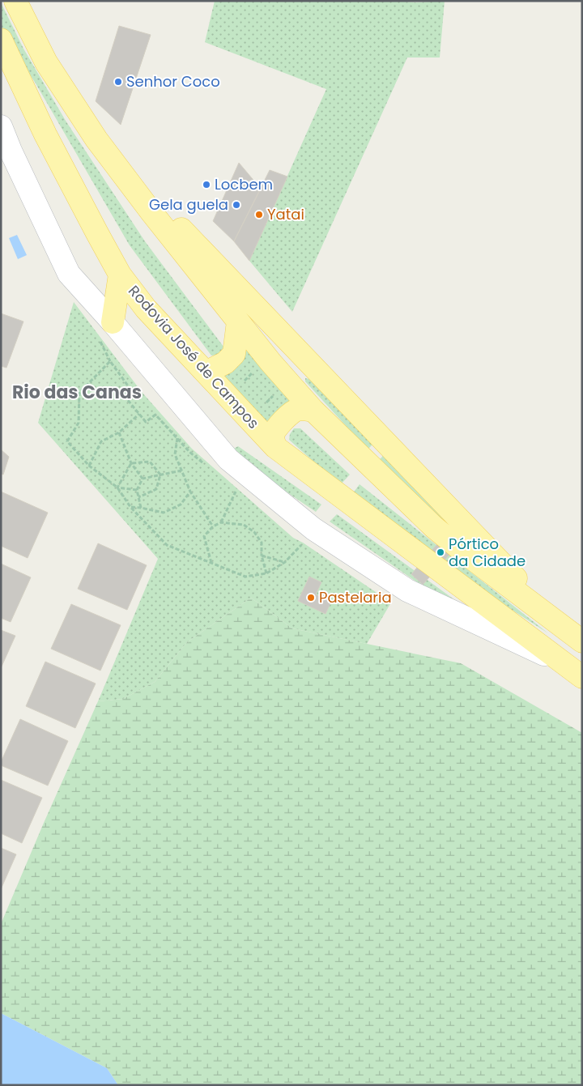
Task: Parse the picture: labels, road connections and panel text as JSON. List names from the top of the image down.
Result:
{
  "streets": {
    "main road": ["Rodovia José de Campos"]
  },
  "districts": ["Rio das Canas"],
  "places": [
    "Senhor Coco",
    "Locbem",
    "Gela guela",
    "Yatai",
    "Pórtico da Cidade",
    "Pastelaria"
  ]
}
